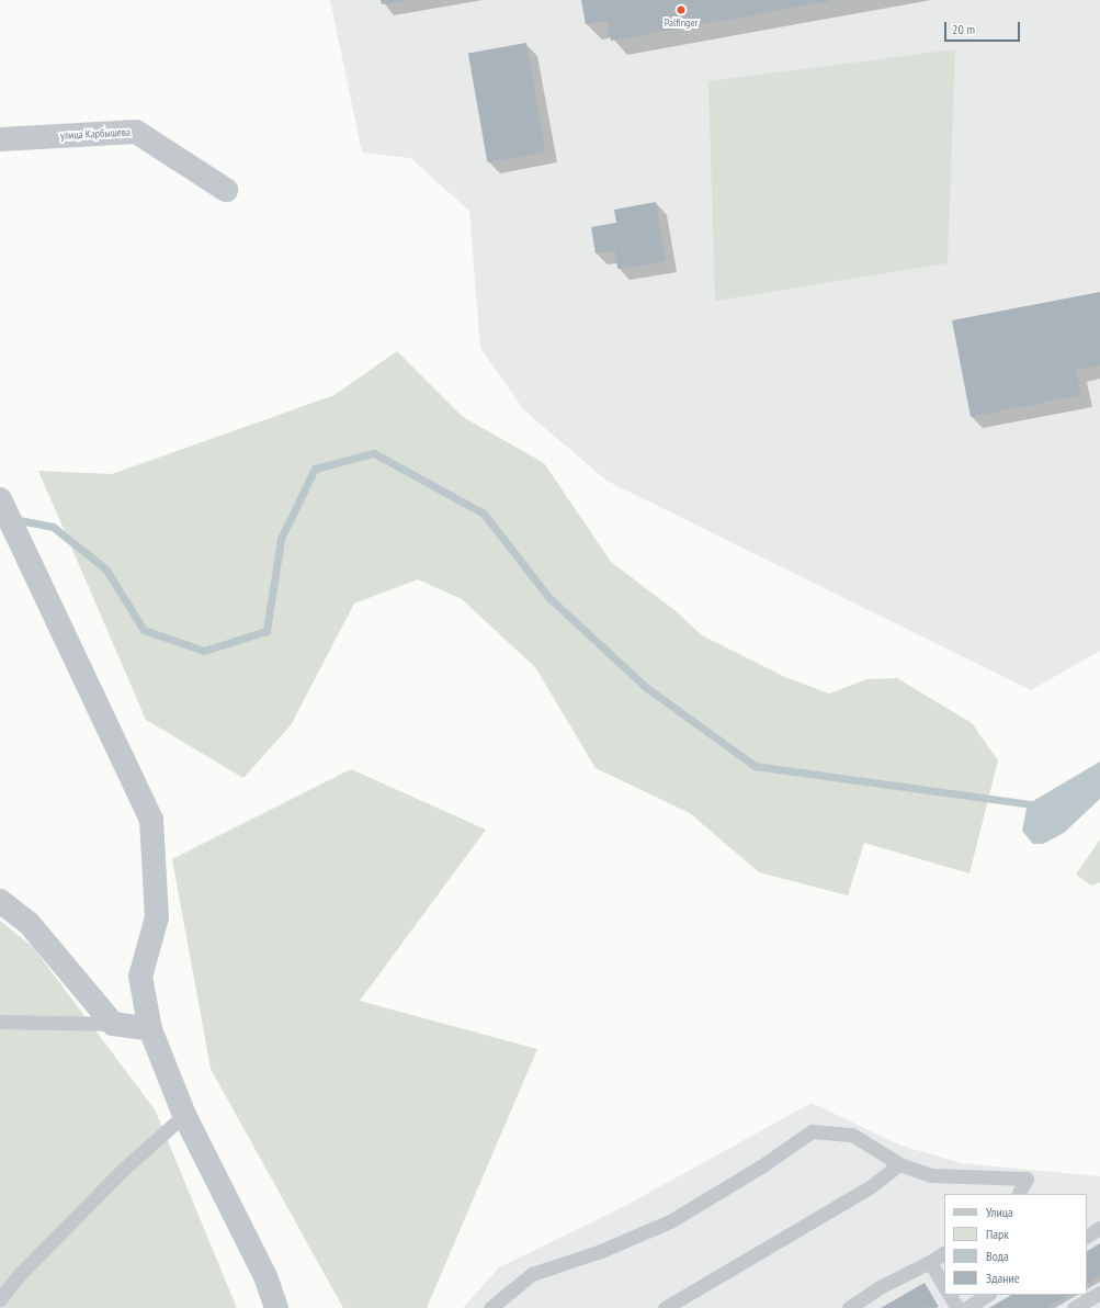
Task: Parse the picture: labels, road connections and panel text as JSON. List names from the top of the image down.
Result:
{
  "streets": {
    "street": ["улица Карбышева"]
  },
  "places": ["Palfinger"],
  "legend": [
    "Улица",
    "Парк",
    "Вода",
    "Здание"
  ],
  "scale_bar": "20 m"
}
